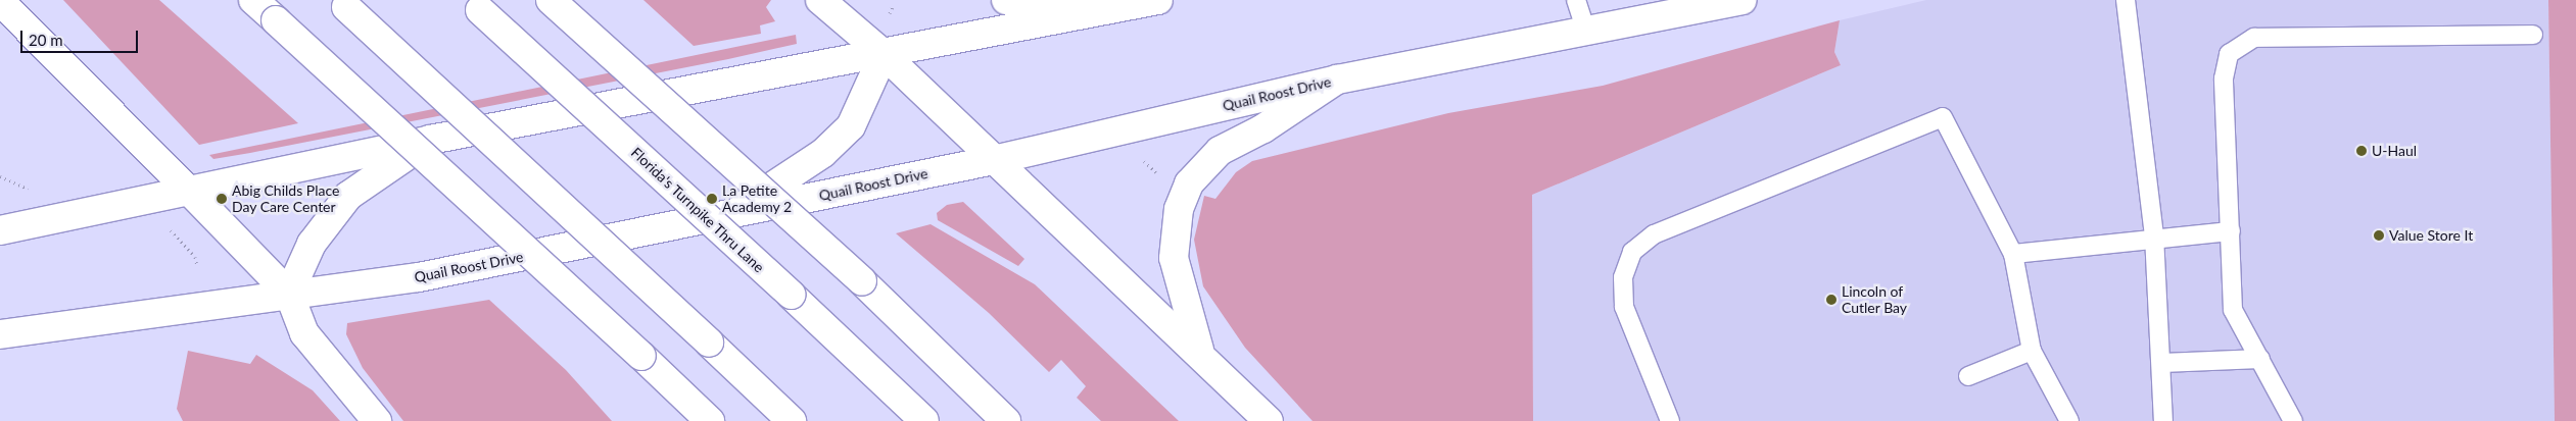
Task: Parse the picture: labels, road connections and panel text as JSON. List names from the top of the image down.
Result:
{
  "streets": {
    "main road": ["Quail Roost Drive", "Florida's Turnpike Thru Lane"]
  },
  "places": [
    "U-Haul",
    "Abig Childs Place Day Care Center",
    "La Petite Academy 2",
    "Value Store It",
    "Lincoln of Cutler Bay"
  ],
  "scale_bar": "20 m"
}
